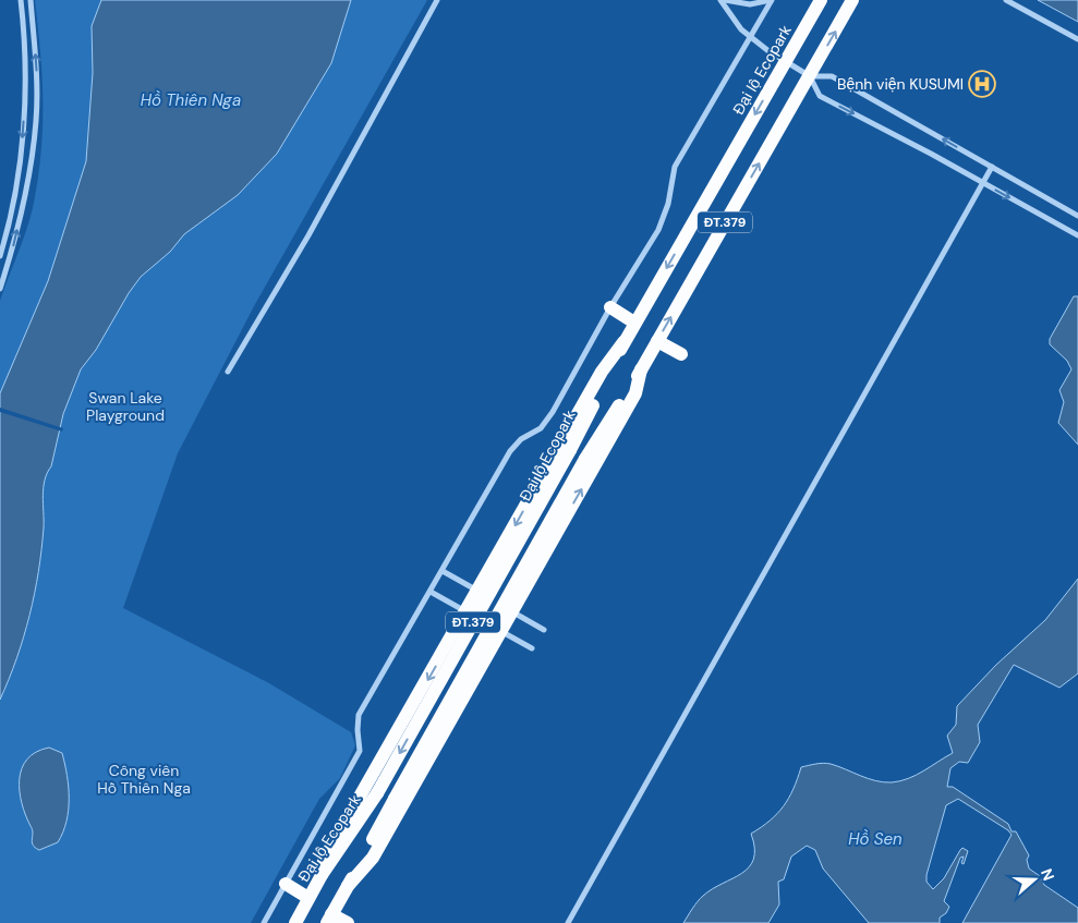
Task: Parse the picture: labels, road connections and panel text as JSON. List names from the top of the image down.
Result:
{
  "streets": {
    "highway": ["Đại lộ Ecopark", "ĐT.379"]
  },
  "water": ["Hồ Thiên Nga", "Hồ Sen"],
  "parks": ["Swan Lake Playground", "Công viên Hồ Thiên Nga"],
  "places": {
    "hospital": ["Bệnh viện KUSUMI"]
  },
  "north": "right"
}
